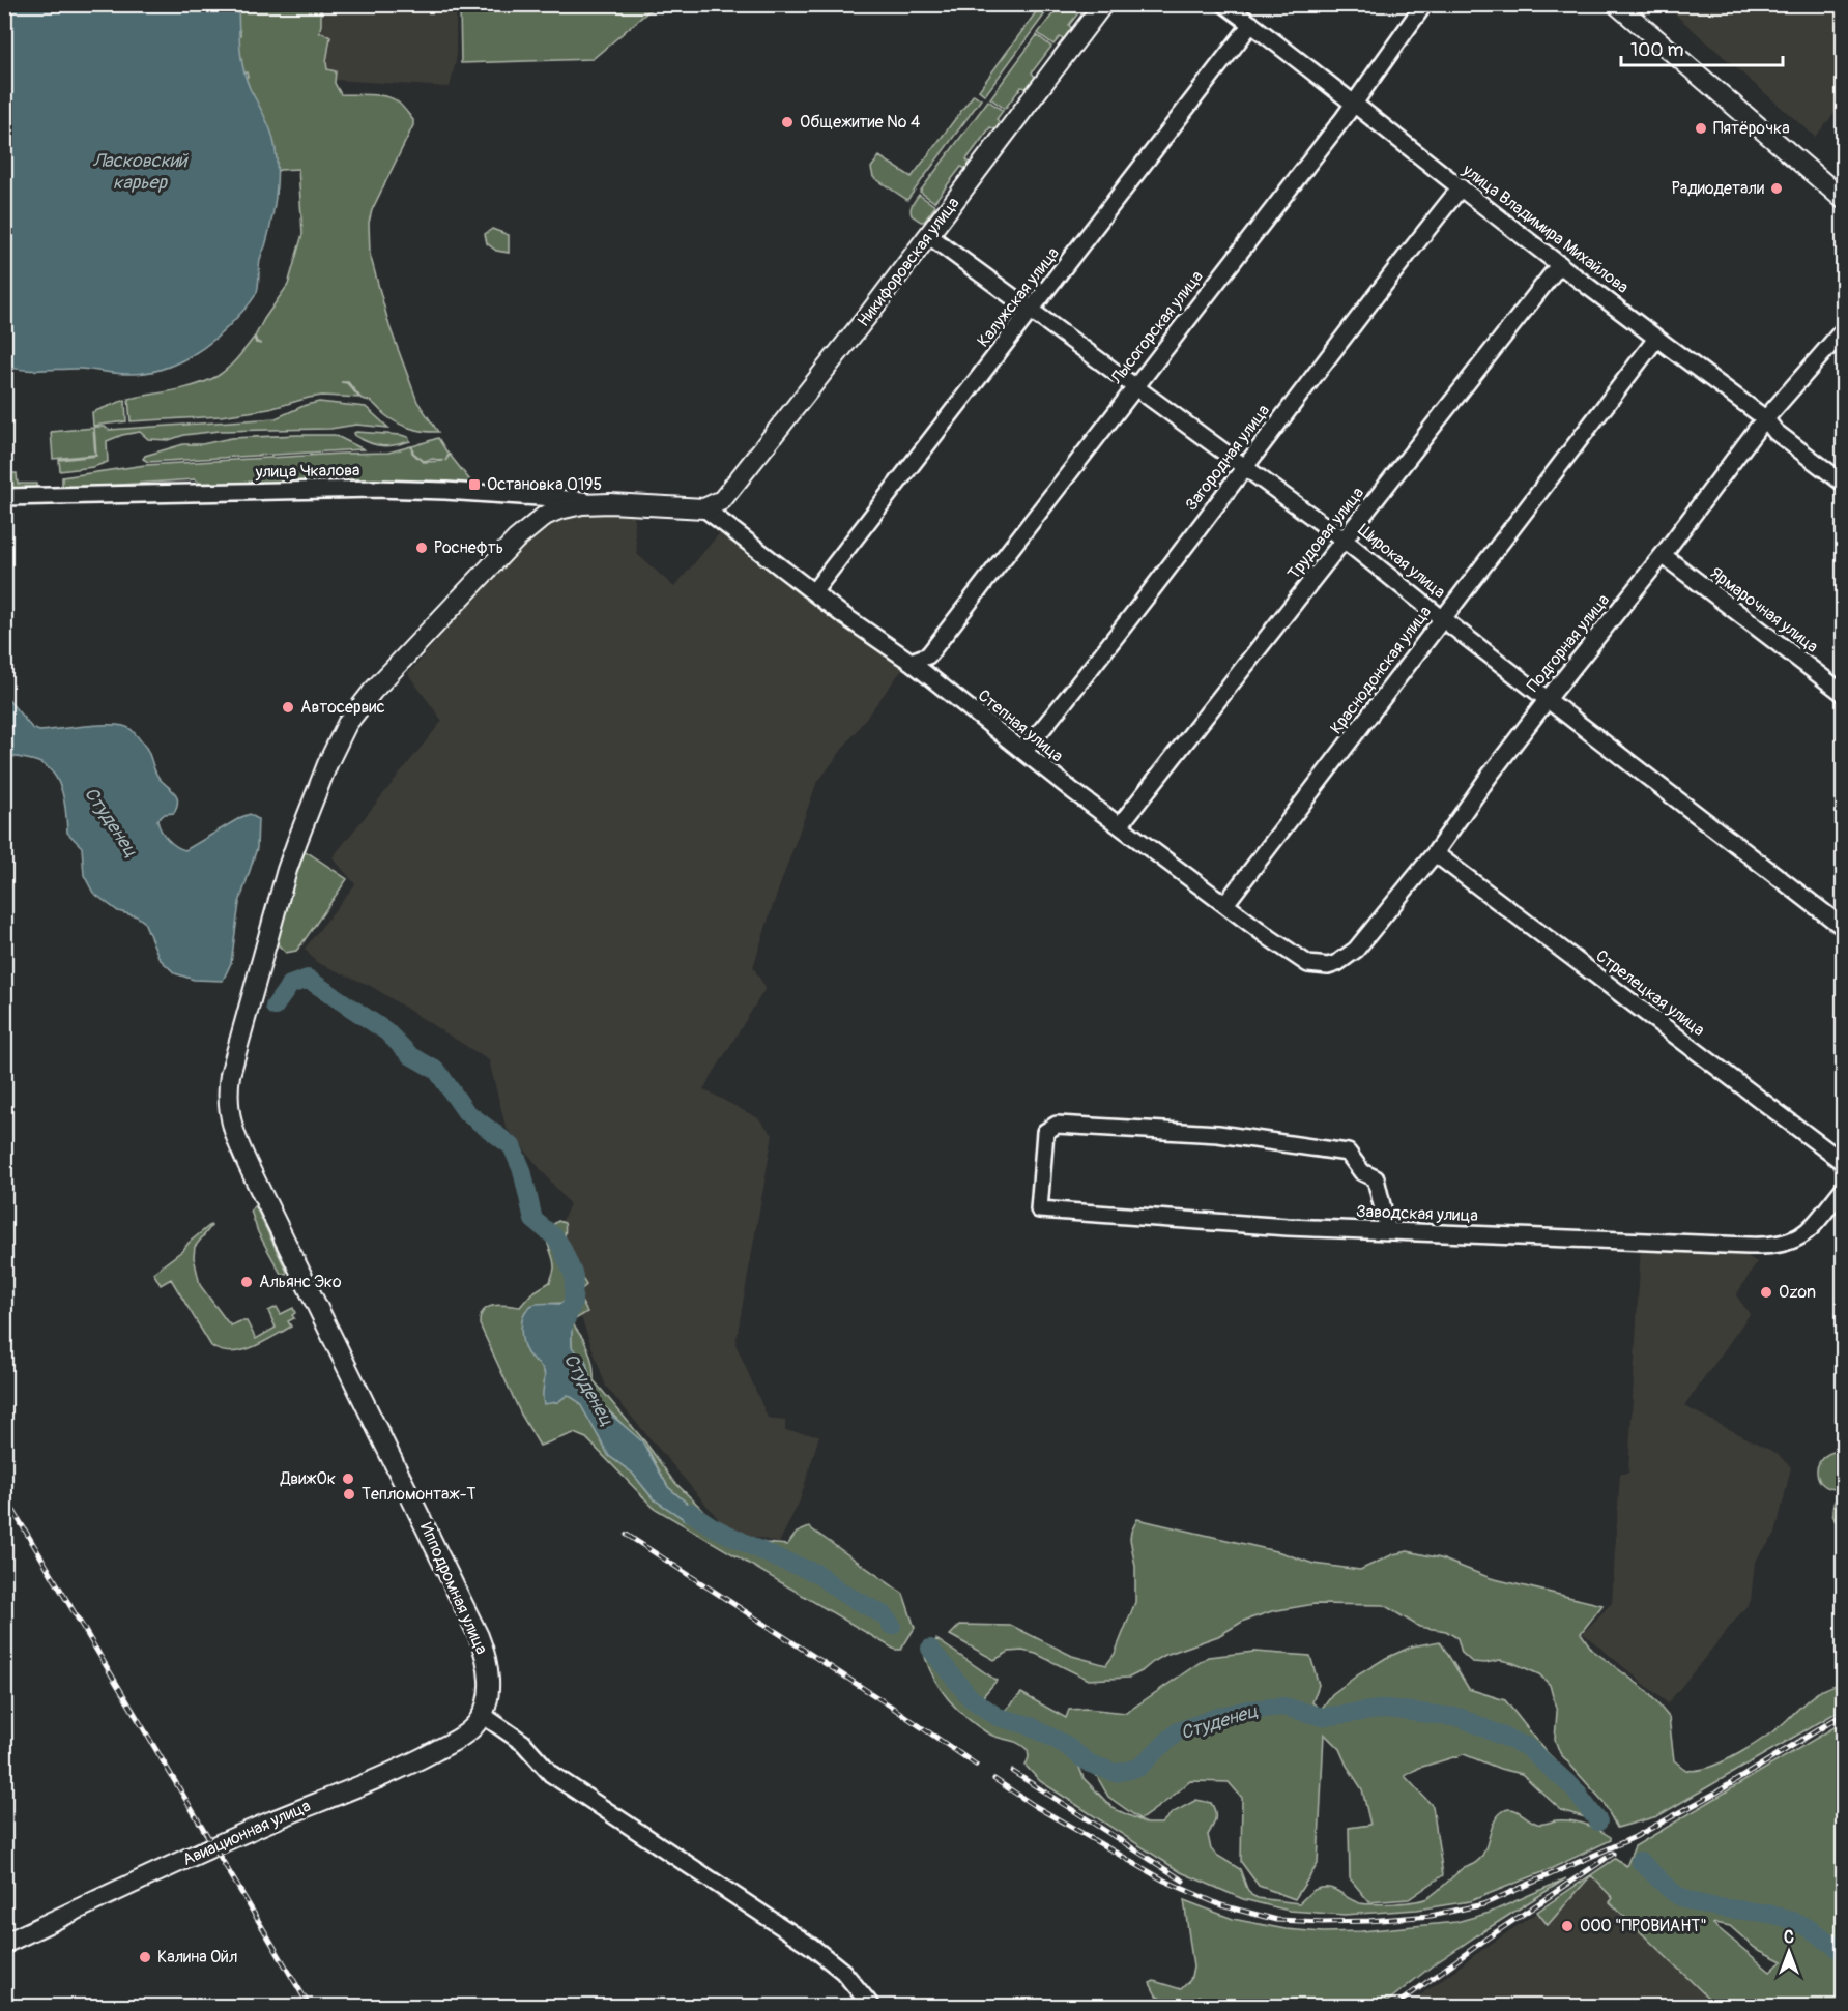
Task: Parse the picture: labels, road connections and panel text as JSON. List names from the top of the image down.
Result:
{
  "streets": {
    "main road": ["Никифоровская улица", "Ипподромная улица", "Авиационная улица"],
    "street": [
      "улица Владимира Михайлова",
      "Калужская улица",
      "Лысогорская улица",
      "Загородная улица",
      "улица Чкалова",
      "Трудовая улица",
      "Широкая улица",
      "Ярмарочная улица",
      "Подгорная улица",
      "Краснодонская улица",
      "Степная улица",
      "Стрелецкая улица",
      "Заводская улица"
    ]
  },
  "crossings": [
    ["улица Владимира Михайлова", "Калужская улица"],
    ["улица Владимира Михайлова", "Лысогорская улица"],
    ["улица Владимира Михайлова", "Загородная улица"],
    ["улица Владимира Михайлова", "Трудовая улица"],
    ["улица Владимира Михайлова", "Подгорная улица"],
    ["улица Владимира Михайлова", "Краснодонская улица"],
    ["Никифоровская улица", "Широкая улица"],
    ["Никифоровская улица", "Степная улица"],
    ["Никифоровская улица", "Ипподромная улица"],
    ["Калужская улица", "Широкая улица"],
    ["Калужская улица", "Степная улица"],
    ["Лысогорская улица", "Широкая улица"],
    ["Лысогорская улица", "Степная улица"],
    ["Загородная улица", "Широкая улица"],
    ["Загородная улица", "Степная улица"],
    ["улица Чкалова", "Ипподромная улица"],
    ["Трудовая улица", "Широкая улица"],
    ["Трудовая улица", "Степная улица"],
    ["Широкая улица", "Подгорная улица"],
    ["Широкая улица", "Краснодонская улица"],
    ["Ярмарочная улица", "Подгорная улица"],
    ["Подгорная улица", "Степная улица"],
    ["Подгорная улица", "Стрелецкая улица"],
    ["Краснодонская улица", "Степная улица"],
    ["Степная улица", "Ипподромная улица"],
    ["Ипподромная улица", "Авиационная улица"]
  ],
  "water": ["Ласковский карьер", "Студенец"],
  "places": {
    "other": [
      "Общежитие № 4",
      "Пятёрочка",
      "Радиодетали",
      "Роснефть",
      "Автосервис",
      "Альянс Эко",
      "Ozon",
      "ДвижОк",
      "Тепломонтаж-Т",
      "ООО \"ПРОВИАНТ\"",
      "Калина Ойл"
    ],
    "transit": ["Остановка 0195"]
  },
  "scale_bar": "100 m",
  "north": "top"
}
